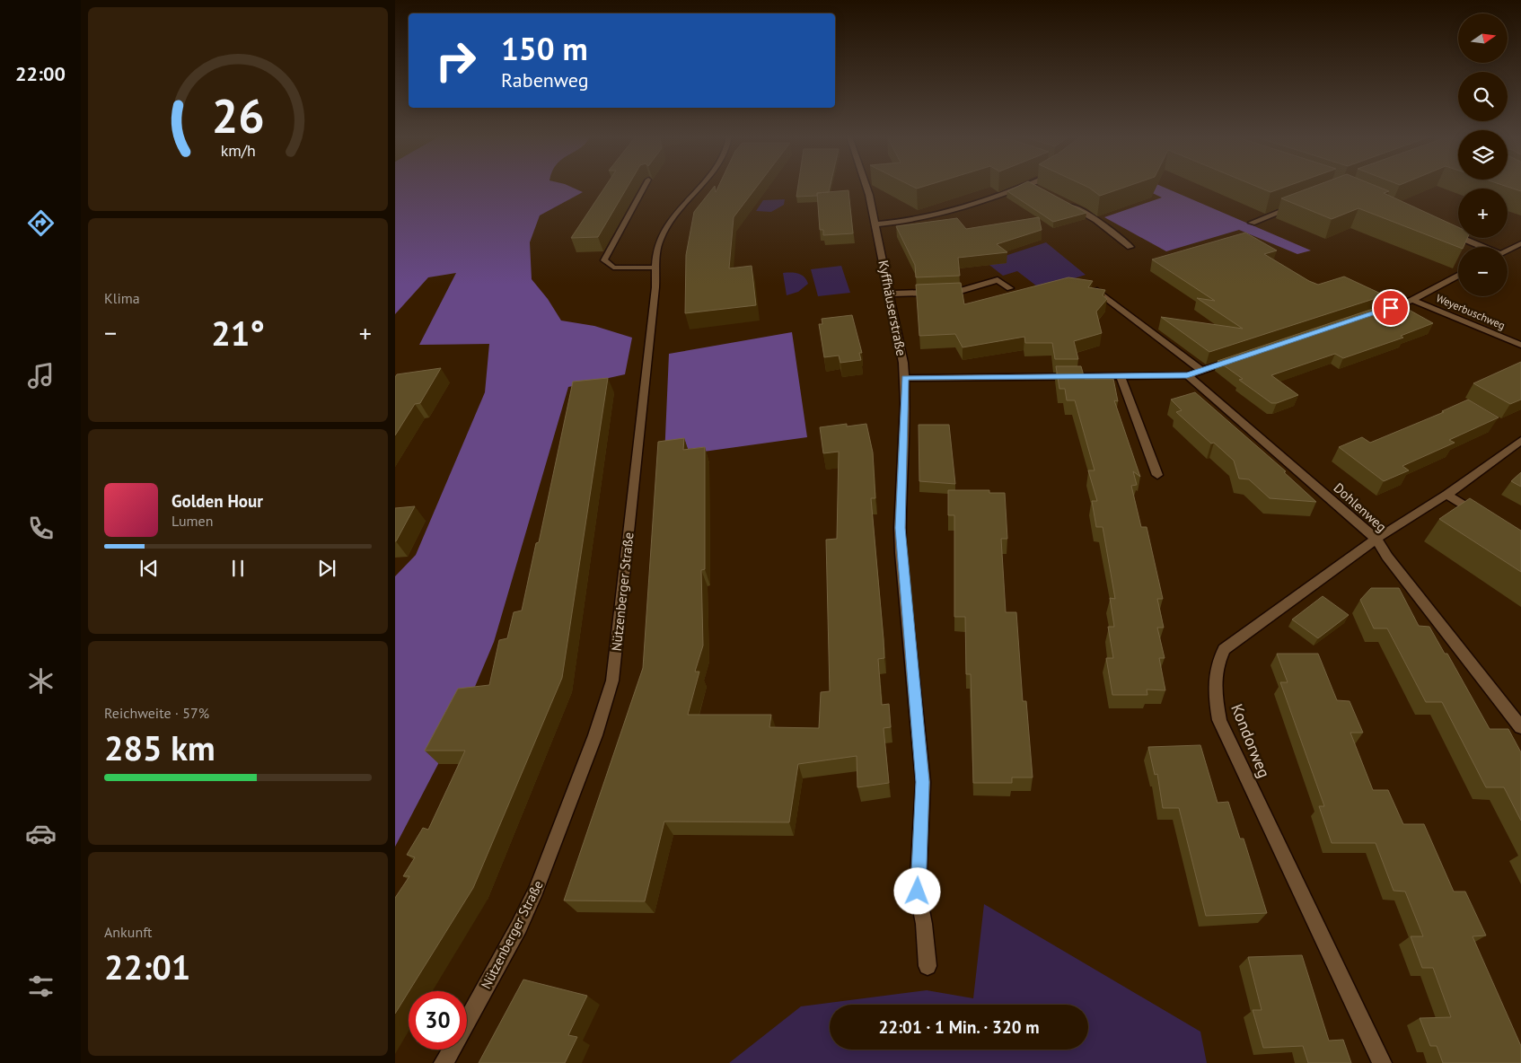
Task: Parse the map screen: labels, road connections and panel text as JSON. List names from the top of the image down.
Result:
{
  "streets": {
    "street": [
      "Kyffhäuserstraße",
      "Weyerbuschweg",
      "Dohlenweg",
      "Nützenberger Straße",
      "Kondorweg"
    ]
  },
  "crossings": [
    ["Dohlenweg", "Kondorweg"]
  ],
  "north": "right",
  "page": {
    "tabs": "22:00",
    "map_buttons": ["+", "−"],
    "turn": ["150 m", "Rabenweg"],
    "tile": [
      "Klima",
      ["Reichweite · 57%", "285 km"],
      ["Ankunft", "22:01"]
    ],
    "heat": ["−", "21°", "+"],
    "song": ["Golden Hour", "Lumen"],
    "limit": "30",
    "trip": "22:01 · 1 Min. · 320 m",
    "gauge": ["26", "km/h"]
  }
}
